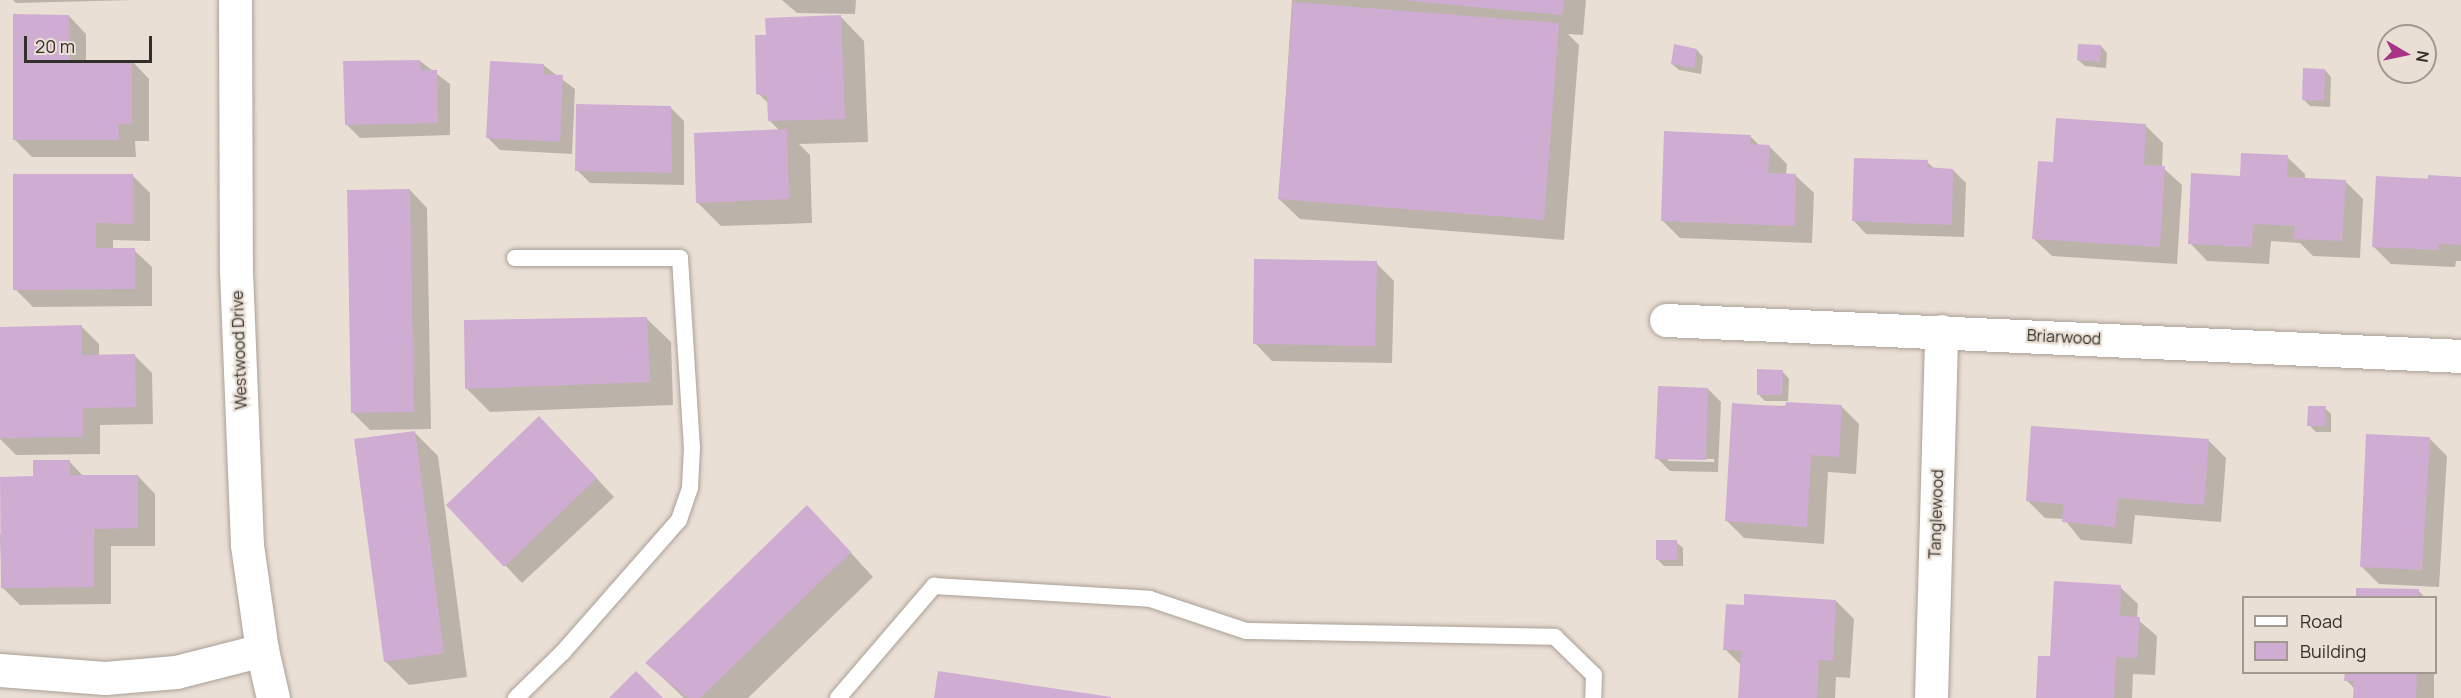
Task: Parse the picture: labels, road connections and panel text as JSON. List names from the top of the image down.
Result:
{
  "streets": {
    "street": ["Briarwood", "Westwood Drive", "Tanglewood"]
  },
  "crossings": [
    ["Briarwood", "Tanglewood"]
  ],
  "legend": ["Road", "Building"],
  "scale_bar": "20 m",
  "north": "right"
}
